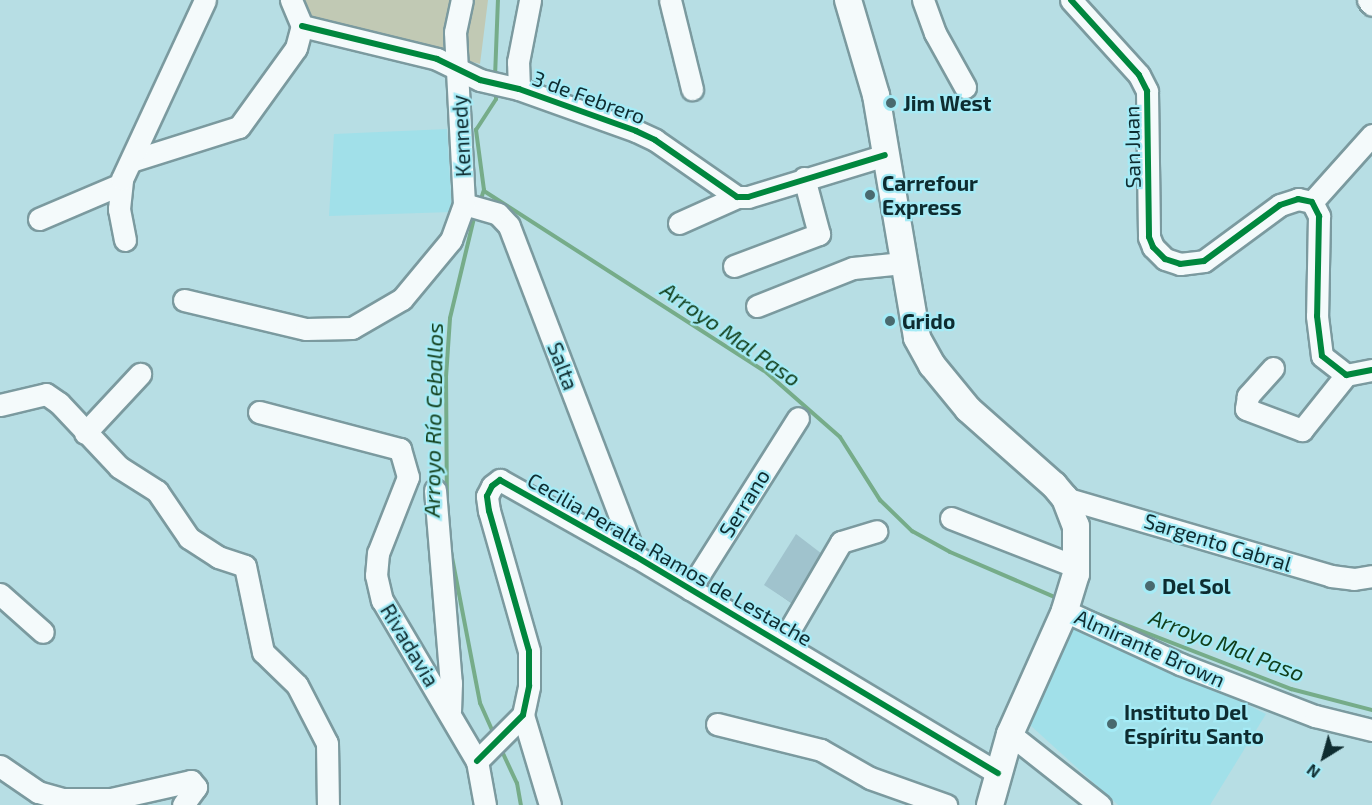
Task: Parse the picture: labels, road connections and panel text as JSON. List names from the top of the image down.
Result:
{
  "streets": {
    "street": [
      "3 de Febrero",
      "Kennedy",
      "San Juan",
      "Salta",
      "Serrano",
      "Sargento Cabral",
      "Cecilia Peralta Ramos de Lestache",
      "Rivadavia",
      "Almirante Brown"
    ]
  },
  "crossings": [
    ["3 de Febrero", "Kennedy"],
    ["Kennedy", "Salta"],
    ["Salta", "Cecilia Peralta Ramos de Lestache"],
    ["Serrano", "Cecilia Peralta Ramos de Lestache"]
  ],
  "water": ["Arroyo Mal Paso", "Arroyo Río Ceballos"],
  "places": [
    "Jim West",
    "Carrefour Express",
    "Grido",
    "Del Sol",
    "Instituto Del Espíritu Santo"
  ],
  "north": "bottom left"
}
